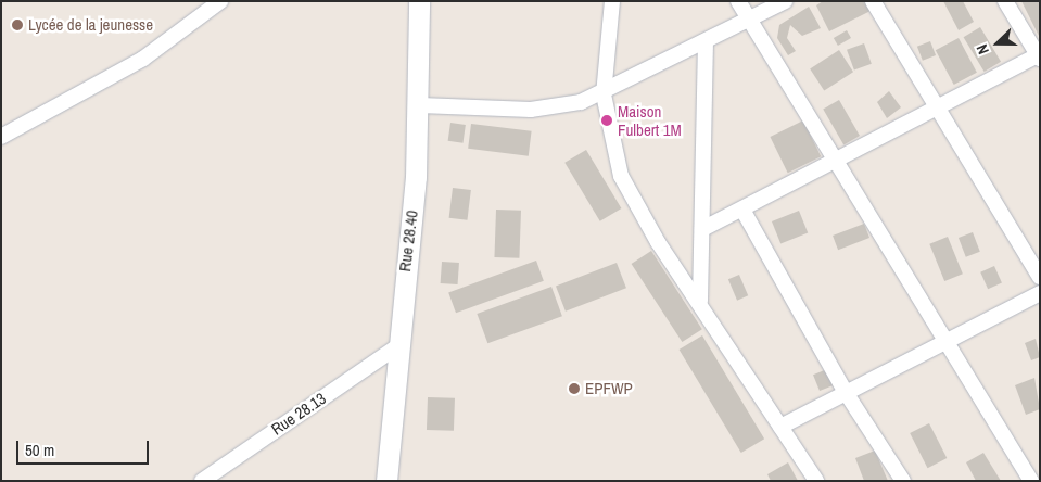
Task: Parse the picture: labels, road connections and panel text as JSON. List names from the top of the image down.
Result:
{
  "streets": {
    "street": ["Rue 28.40", "Rue 28.13"]
  },
  "crossings": [
    ["Rue 28.40", "Rue 28.13"]
  ],
  "places": ["Lycée de la jeunesse", "Maison Fulbert 1M", "EPFWP"],
  "scale_bar": "50 m",
  "north": "left"
}
